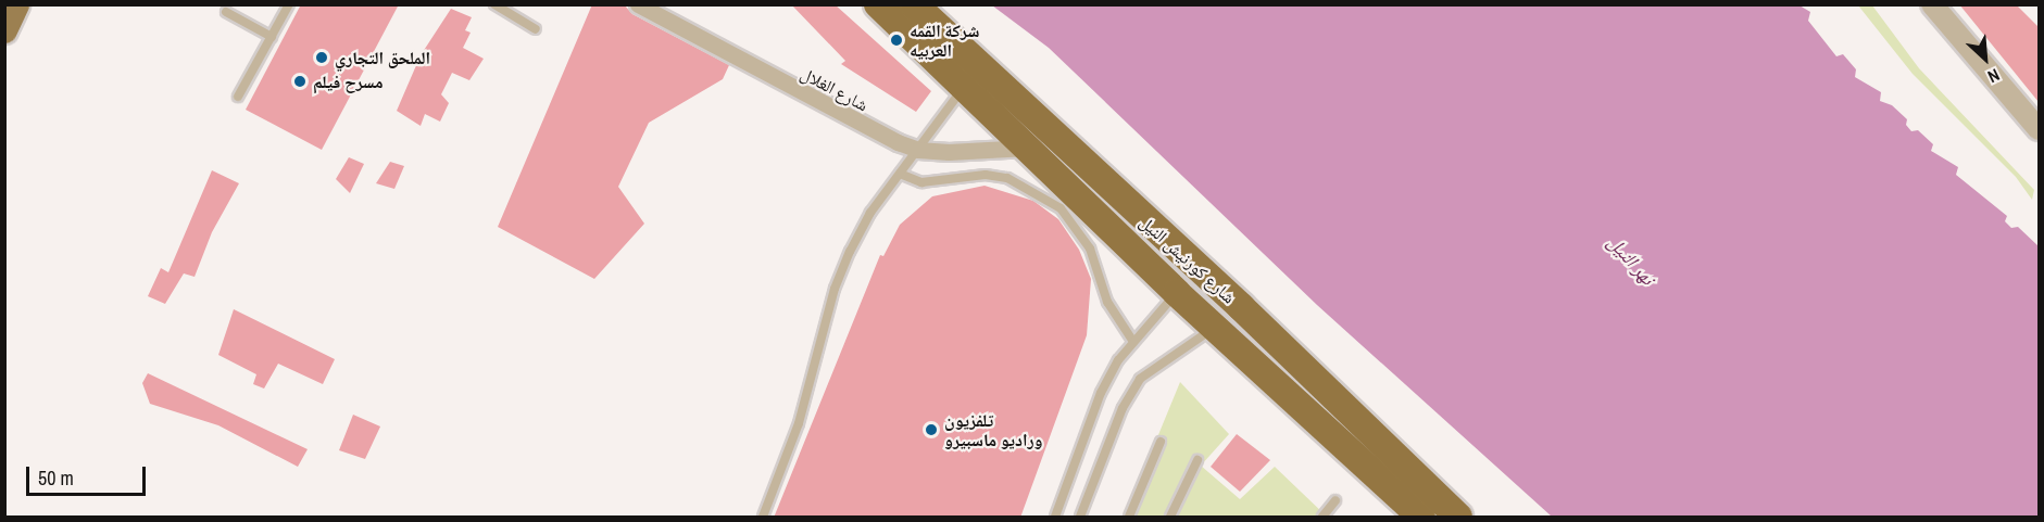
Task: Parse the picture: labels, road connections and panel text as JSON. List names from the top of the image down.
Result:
{
  "streets": {
    "highway": ["شارع كورنيش النيل"],
    "street": ["شارع الغلال"]
  },
  "crossings": [
    ["شارع الغلال", "شارع كورنيش النيل"]
  ],
  "water": ["نهر النيل"],
  "places": [
    "شركة القمه العربيه",
    "الملحق التجاري",
    "مسرح فيلم",
    "تلفزيون وراديو ماسبيرو"
  ],
  "scale_bar": "50 m",
  "north": "bottom right"
}
